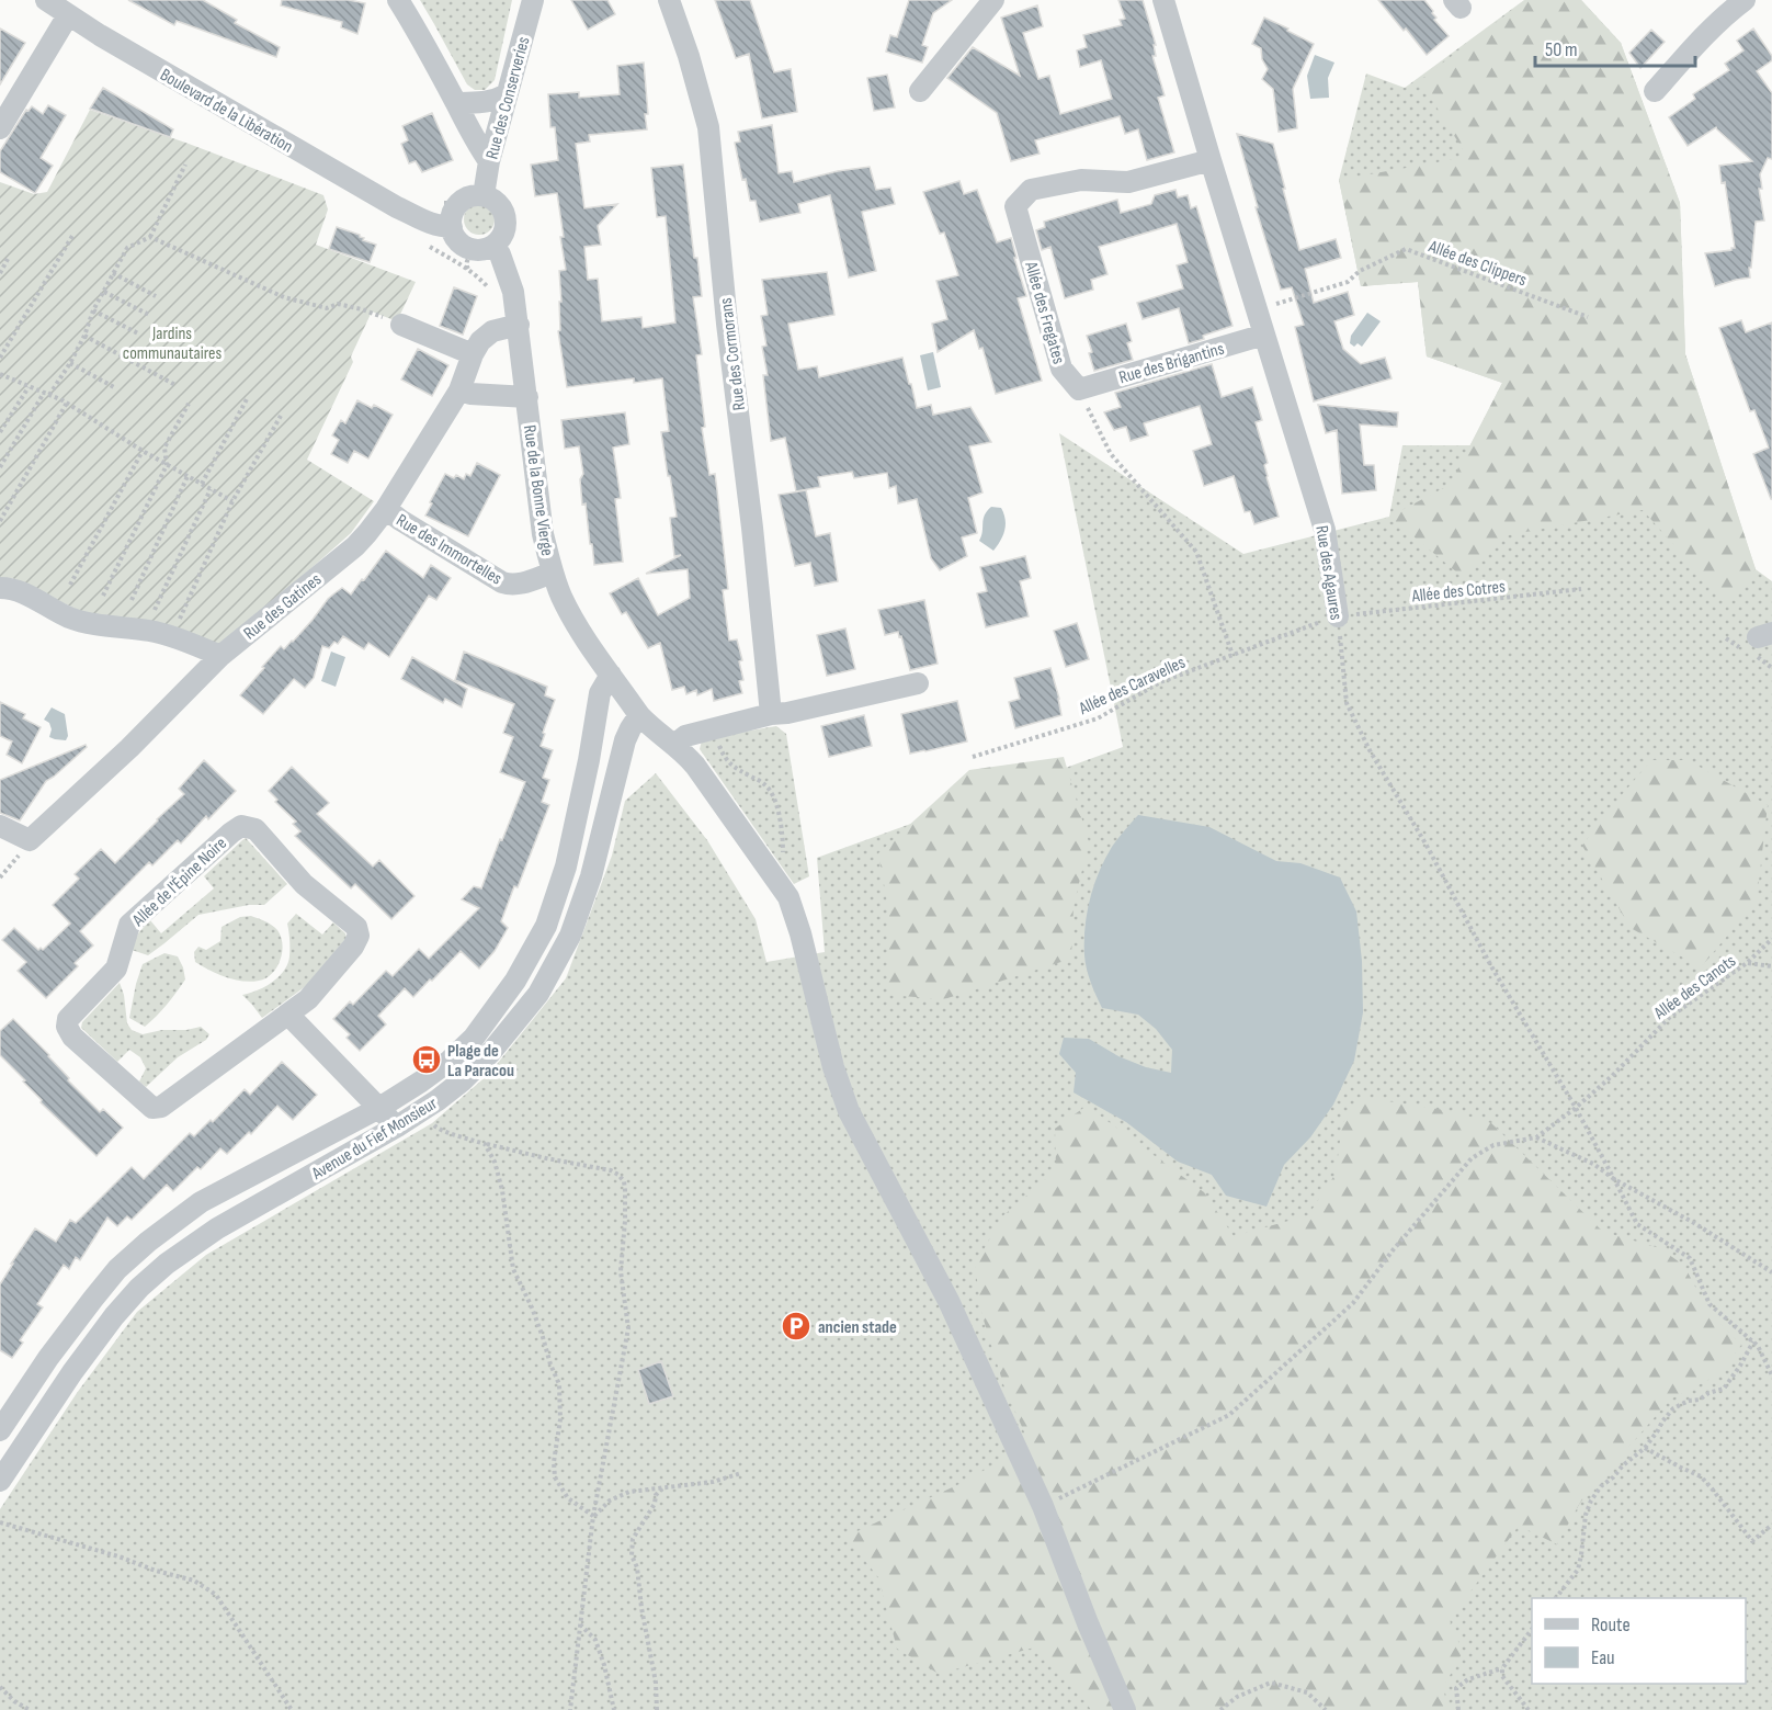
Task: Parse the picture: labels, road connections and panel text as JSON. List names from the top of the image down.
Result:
{
  "streets": {
    "street": [
      "Rue des Conserveries",
      "Boulevard de la Libération",
      "Allée des Fregates",
      "Rue des Cormorans",
      "Rue des Brigantins",
      "Rue de la Bonne Vierge",
      "Rue des Immortelles",
      "Rue des Agaures",
      "Rue des Gatines",
      "Allée de l'Épine Noire",
      "Avenue du Fief Monsieur"
    ],
    "path": [
      "Allée des Clippers",
      "Allée des Cotres",
      "Allée des Caravelles",
      "Allée des Canots"
    ]
  },
  "crossings": [
    ["Rue des Conserveries", "Boulevard de la Libération"],
    ["Rue des Conserveries", "Rue de la Bonne Vierge"],
    ["Boulevard de la Libération", "Rue de la Bonne Vierge"],
    ["Allée des Clippers", "Rue des Agaures"],
    ["Allée des Fregates", "Rue des Brigantins"],
    ["Allée des Fregates", "Rue des Agaures"],
    ["Rue des Brigantins", "Rue des Agaures"],
    ["Rue de la Bonne Vierge", "Rue des Immortelles"],
    ["Rue de la Bonne Vierge", "Rue des Gatines"],
    ["Rue de la Bonne Vierge", "Avenue du Fief Monsieur"],
    ["Rue des Immortelles", "Rue des Gatines"],
    ["Rue des Agaures", "Allée des Cotres"],
    ["Rue des Agaures", "Allée des Caravelles"],
    ["Rue des Agaures", "Allée des Canots"],
    ["Allée des Cotres", "Allée des Caravelles"]
  ],
  "parks": ["Jardins communautaires"],
  "places": {
    "bus stop": ["Plage de La Paracou"],
    "parking": ["ancien stade"]
  },
  "legend": ["Route", "Eau"],
  "scale_bar": "50 m"
}
